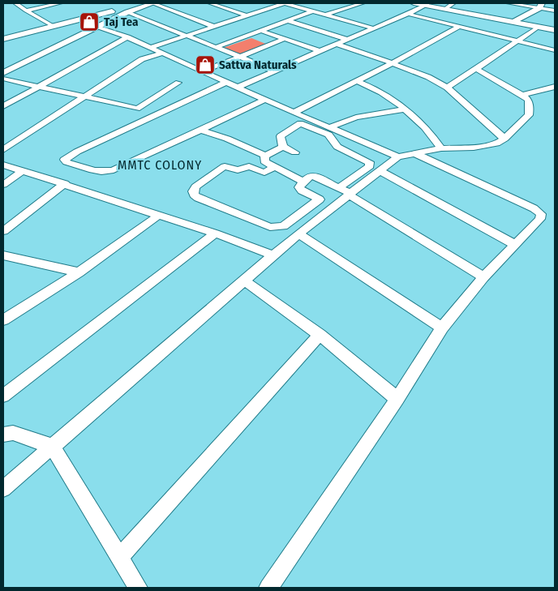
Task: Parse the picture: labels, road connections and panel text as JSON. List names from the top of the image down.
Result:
{
  "districts": ["MMTC COLONY"],
  "places": {
    "shop": ["Taj Tea", "Sattva Naturals"]
  }
}
